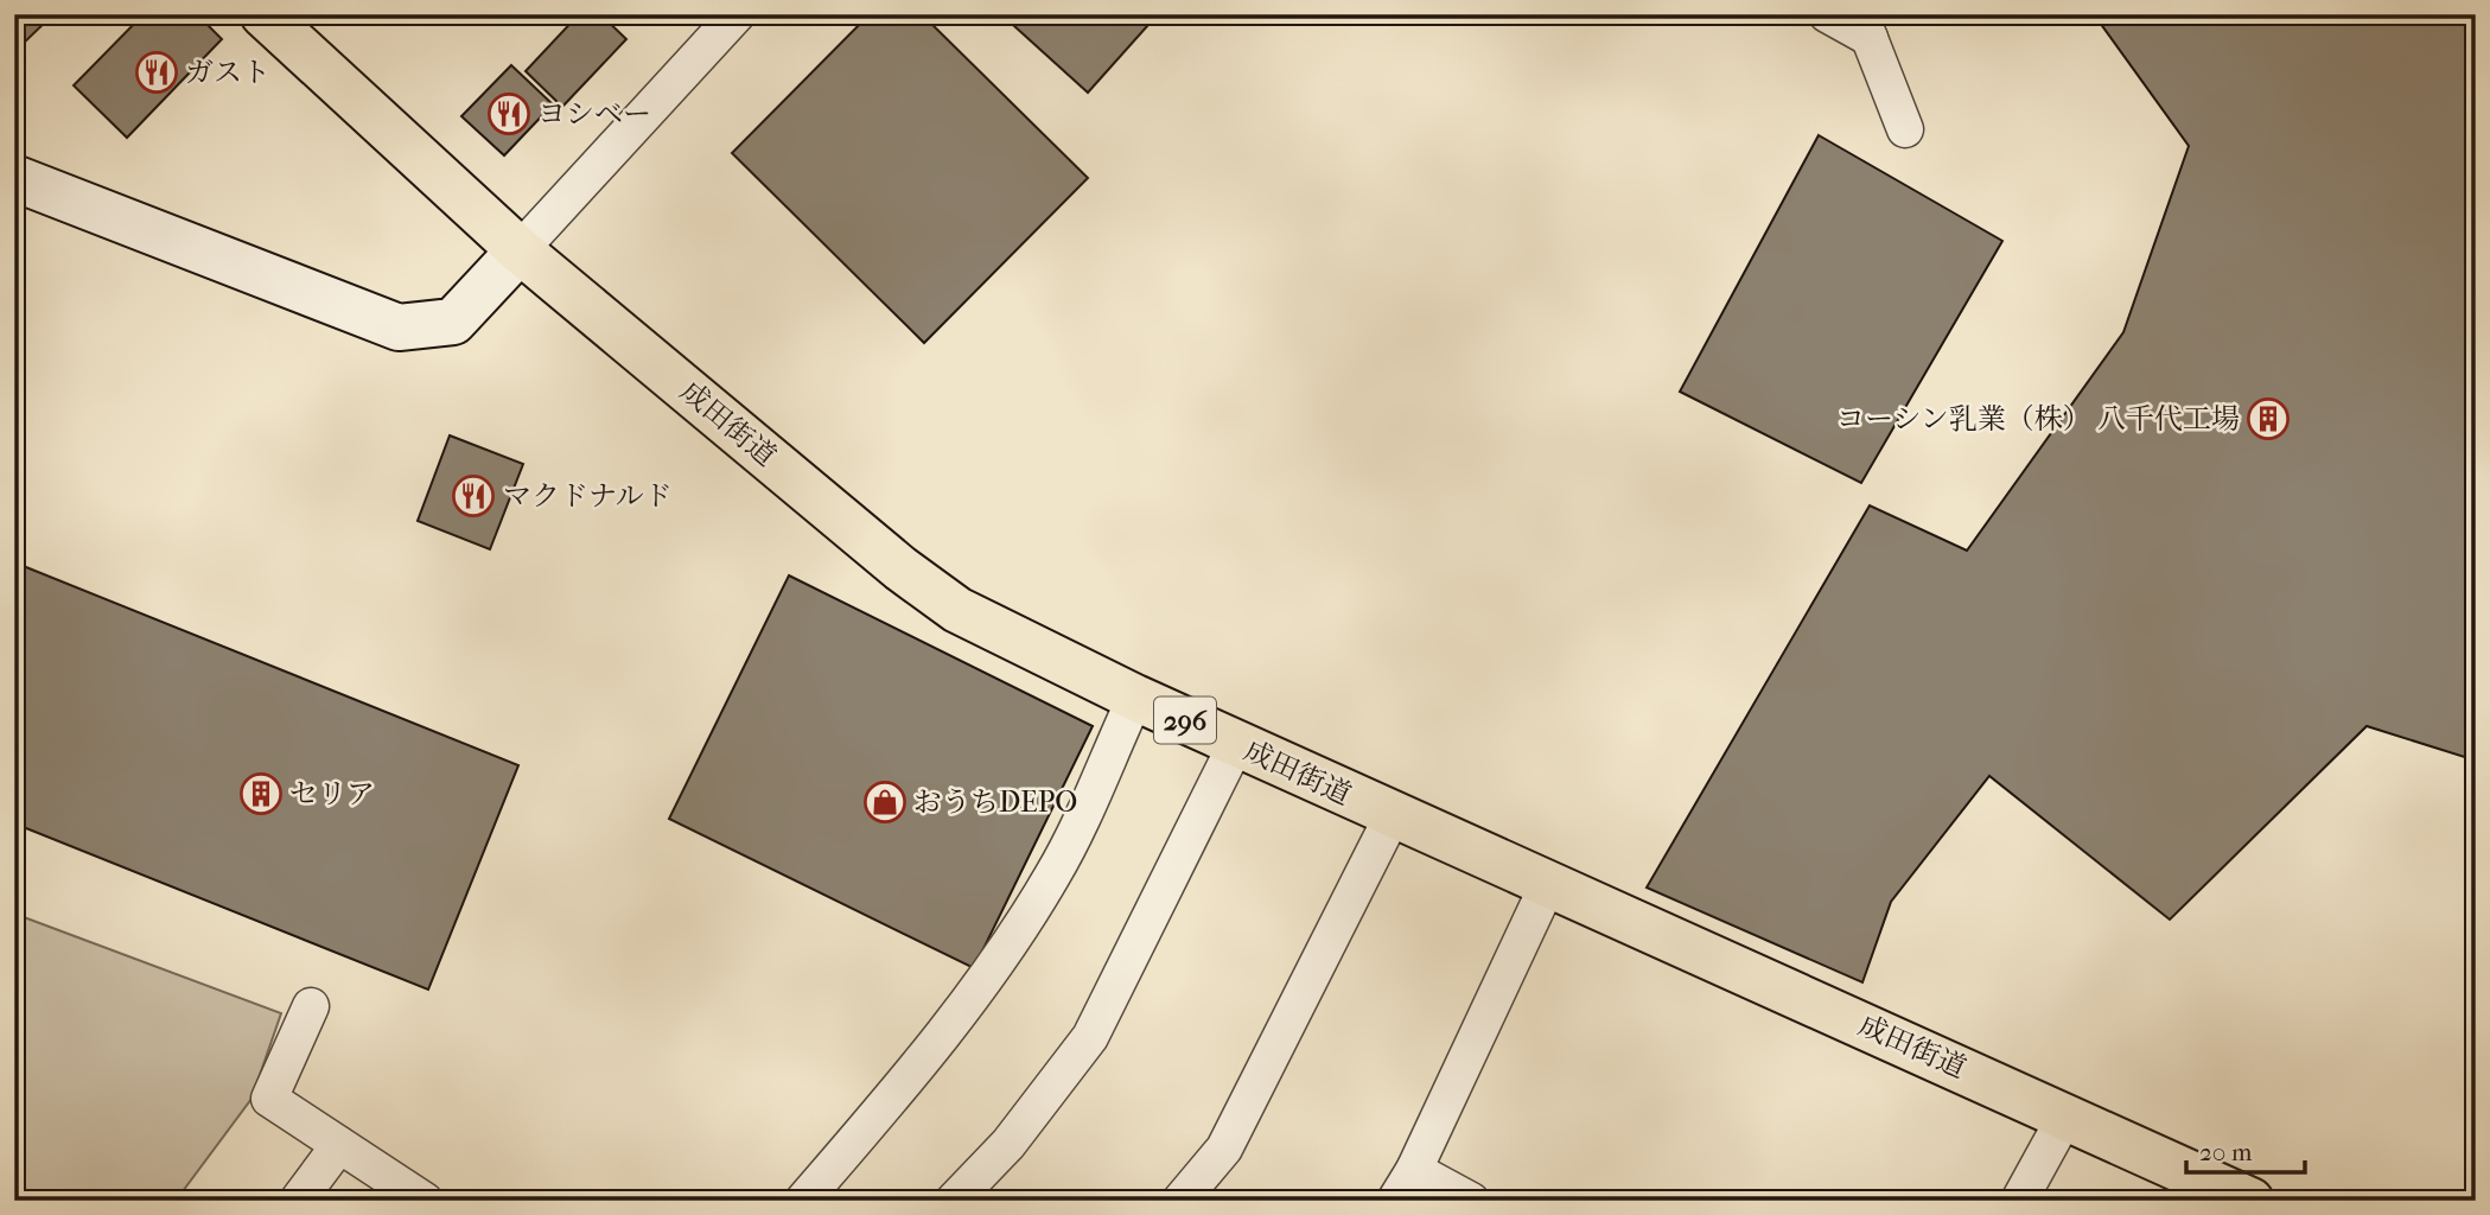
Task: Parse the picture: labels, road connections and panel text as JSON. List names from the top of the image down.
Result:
{
  "streets": {
    "highway": ["成田街道", "296"]
  },
  "places": {
    "restaurant": ["ガスト", "ヨシベー", "マクドナルド"],
    "building": ["コーシン乳業（株） 八千代工場", "セリア"],
    "shop": ["おうちDEPO"]
  },
  "scale_bar": "20 m"
}
